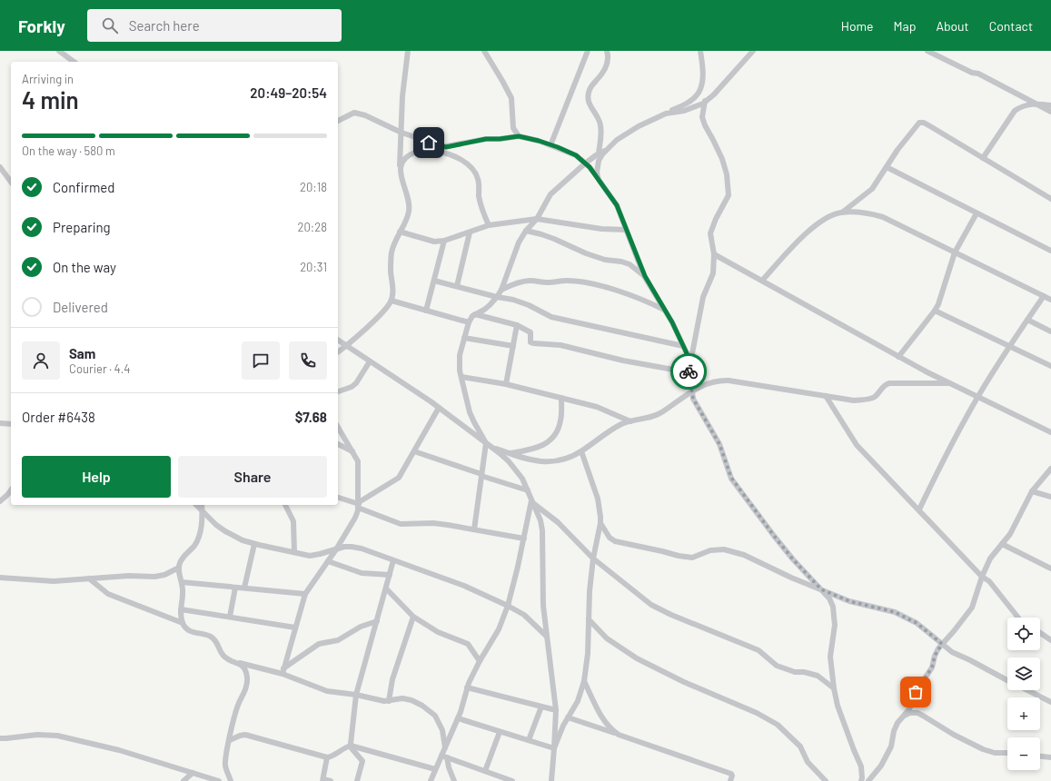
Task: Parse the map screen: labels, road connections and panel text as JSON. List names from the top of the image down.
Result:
{
  "page": {
    "header": "Forkly",
    "search": "Search here",
    "nav": [
      "Home",
      "Map",
      "About",
      "Contact"
    ],
    "heading": ["4 min", "Arriving in", "20:49–20:54"],
    "panel": [
      "Sam",
      "Courier · 4.4",
      "Order #6438",
      "$7.68"
    ],
    "bar": "On the way · 580 m",
    "list": [
      ["Confirmed", "20:18"],
      ["Preparing", "20:28"],
      ["On the way", "20:31"],
      "Delivered"
    ],
    "buttons": ["Help", "Share"],
    "map_buttons": ["+", "−"]
  }
}
